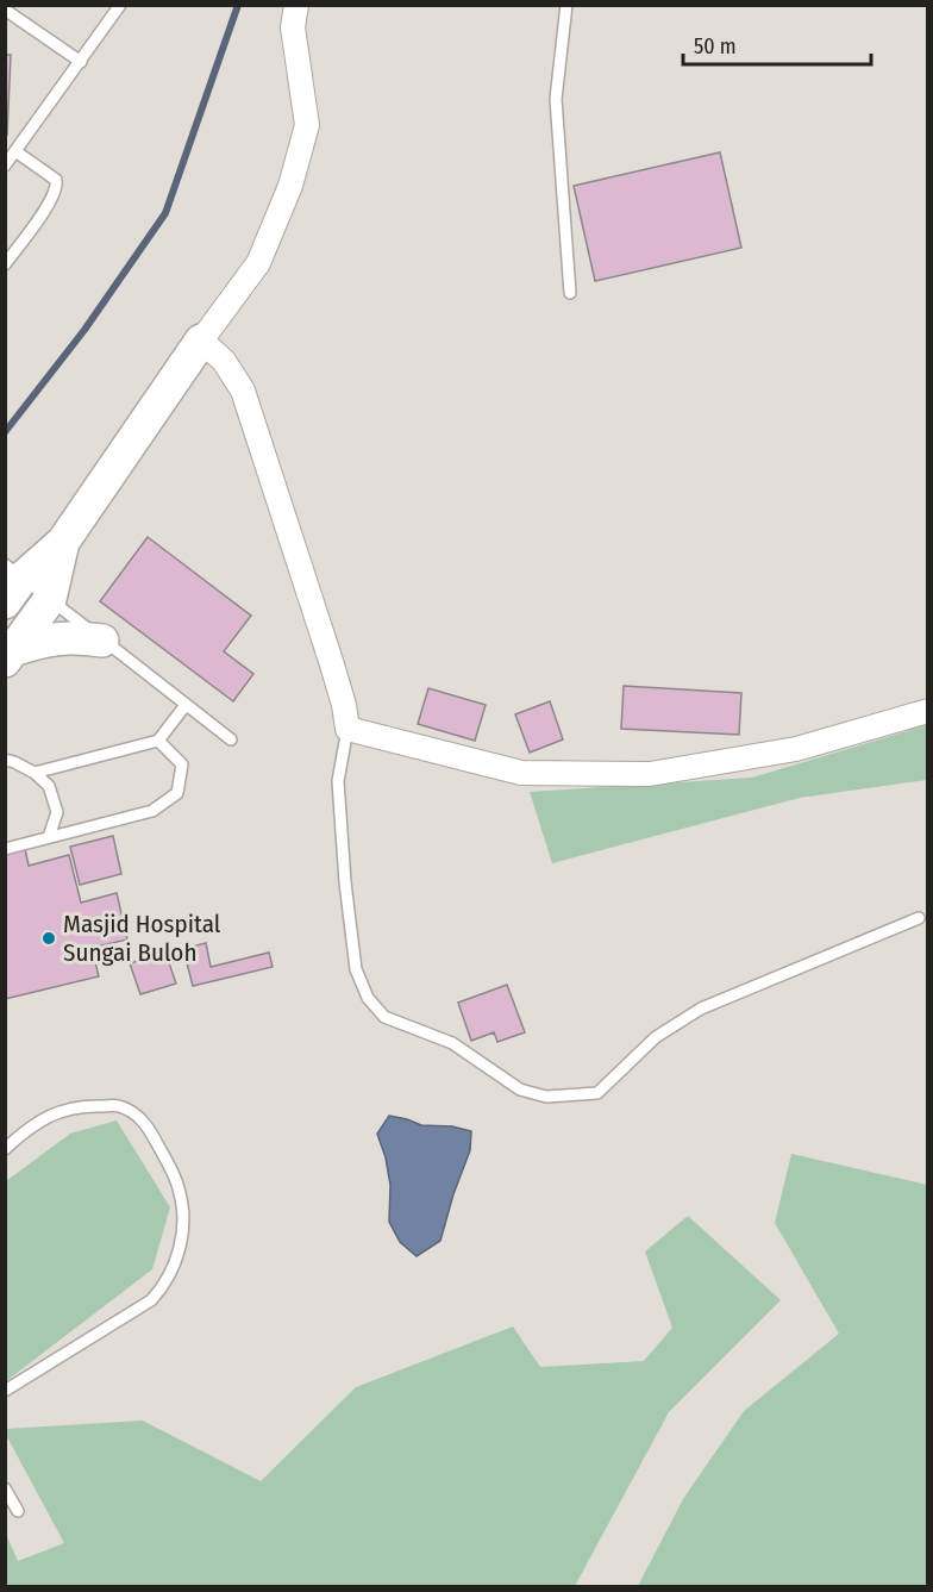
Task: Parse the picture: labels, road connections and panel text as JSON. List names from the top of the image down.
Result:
{
  "places": ["Masjid Hospital Sungai Buloh"],
  "scale_bar": "50 m"
}
